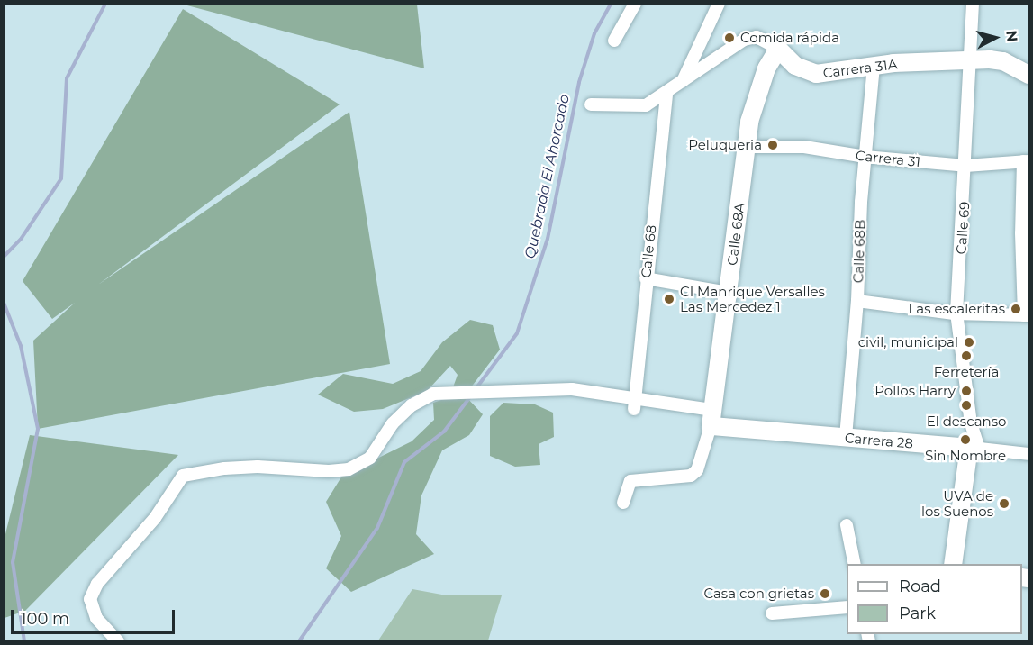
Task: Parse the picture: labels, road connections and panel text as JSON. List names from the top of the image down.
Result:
{
  "streets": {
    "street": [
      "Carrera 31A",
      "Carrera 31",
      "Calle 69",
      "Calle 68A",
      "Calle 68",
      "Calle 68B",
      "Carrera 28"
    ]
  },
  "crossings": [
    ["Carrera 31A", "Calle 69"],
    ["Carrera 31A", "Calle 68A"],
    ["Carrera 31A", "Calle 68"],
    ["Carrera 31A", "Calle 68B"],
    ["Carrera 31", "Calle 69"],
    ["Carrera 31", "Calle 68A"],
    ["Carrera 31", "Calle 68B"],
    ["Calle 69", "Carrera 28"],
    ["Calle 68A", "Carrera 28"],
    ["Calle 68B", "Carrera 28"]
  ],
  "water": ["Quebrada El Ahorcado"],
  "places": [
    "Comida rápida",
    "Peluqueria",
    "CI Manrique Versalles Las Mercedez 1",
    "Las escaleritas",
    "civil, municipal",
    "Ferretería",
    "Pollos Harry",
    "El descanso",
    "Sin Nombre",
    "UVA de los Suenos",
    "Casa con grietas"
  ],
  "legend": ["Road", "Park"],
  "scale_bar": "100 m",
  "north": "right"
}
